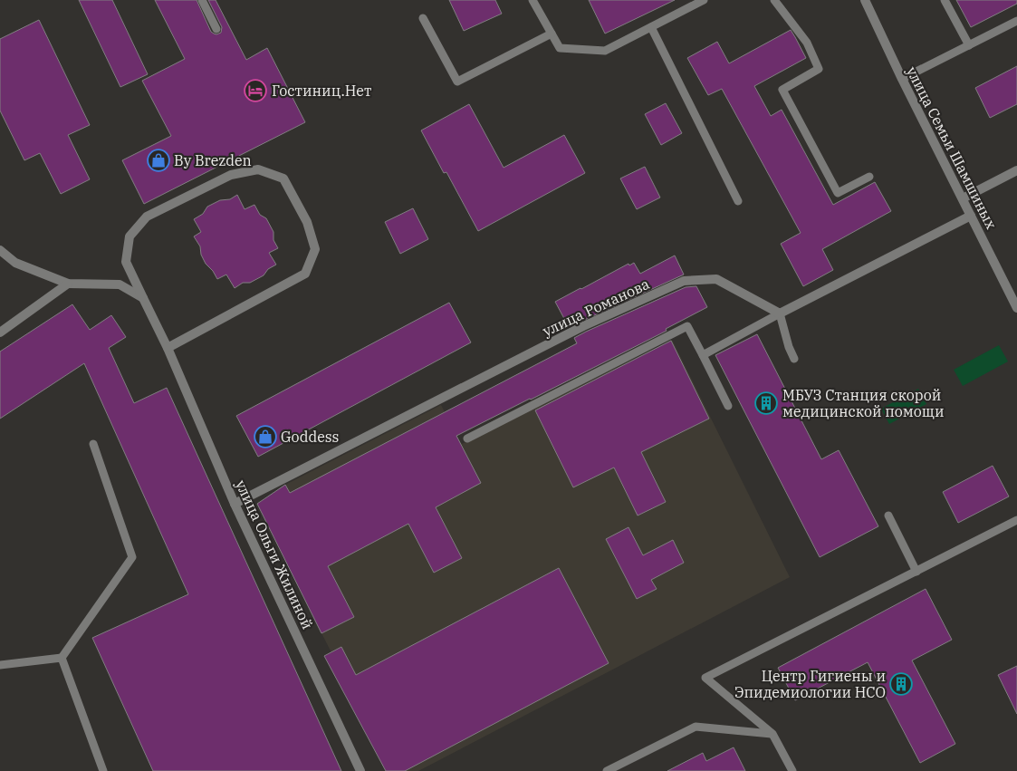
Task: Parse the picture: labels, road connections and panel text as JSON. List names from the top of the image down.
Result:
{
  "streets": {
    "street": ["улица Семьи Шамшиных", "улица Романова", "улица Ольги Жилиной"]
  },
  "crossings": [
    ["улица Романова", "улица Ольги Жилиной"]
  ],
  "places": {
    "hotel": ["Гостиниц.Нет"],
    "shop": ["By Brezden", "Goddess"],
    "building": ["МБУЗ Станция скорой медицинской помощи", "Центр Гигиены и Эпидемиологии НСО"]
  }
}
